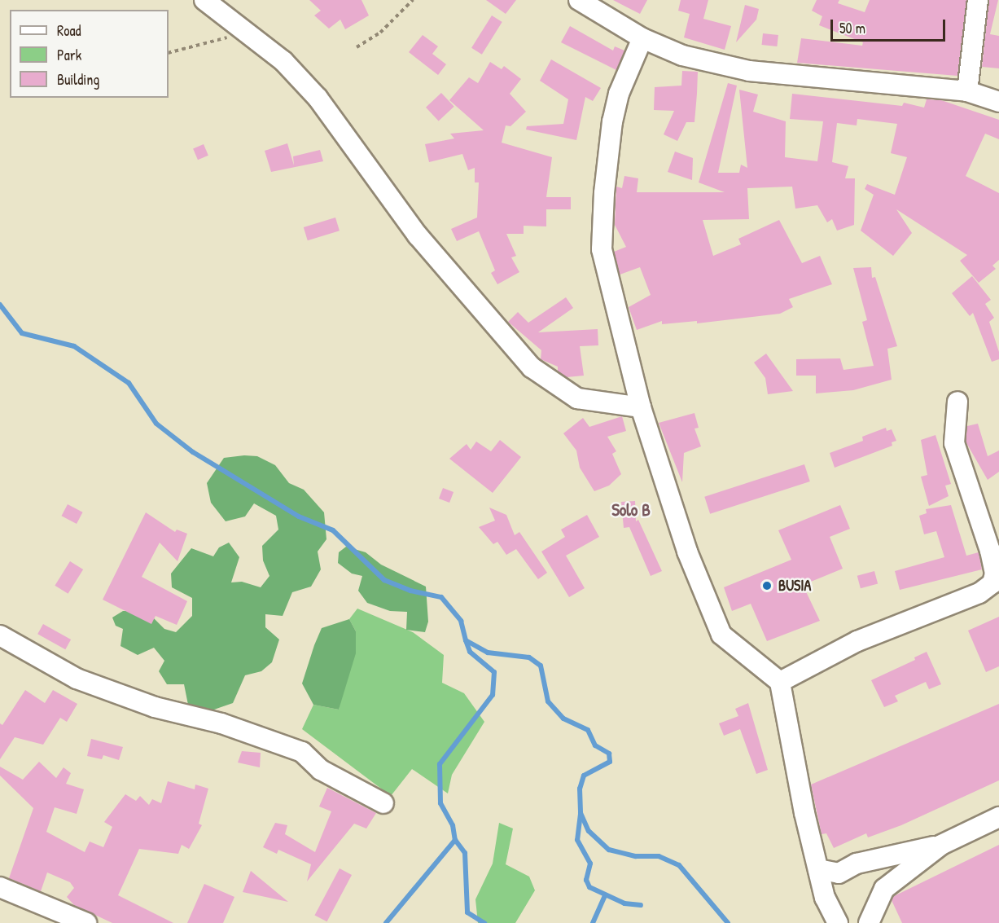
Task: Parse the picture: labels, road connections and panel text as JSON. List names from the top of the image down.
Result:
{
  "districts": ["Solo B"],
  "places": ["BUSIA"],
  "legend": ["Road", "Park", "Building"],
  "scale_bar": "50 m"
}
